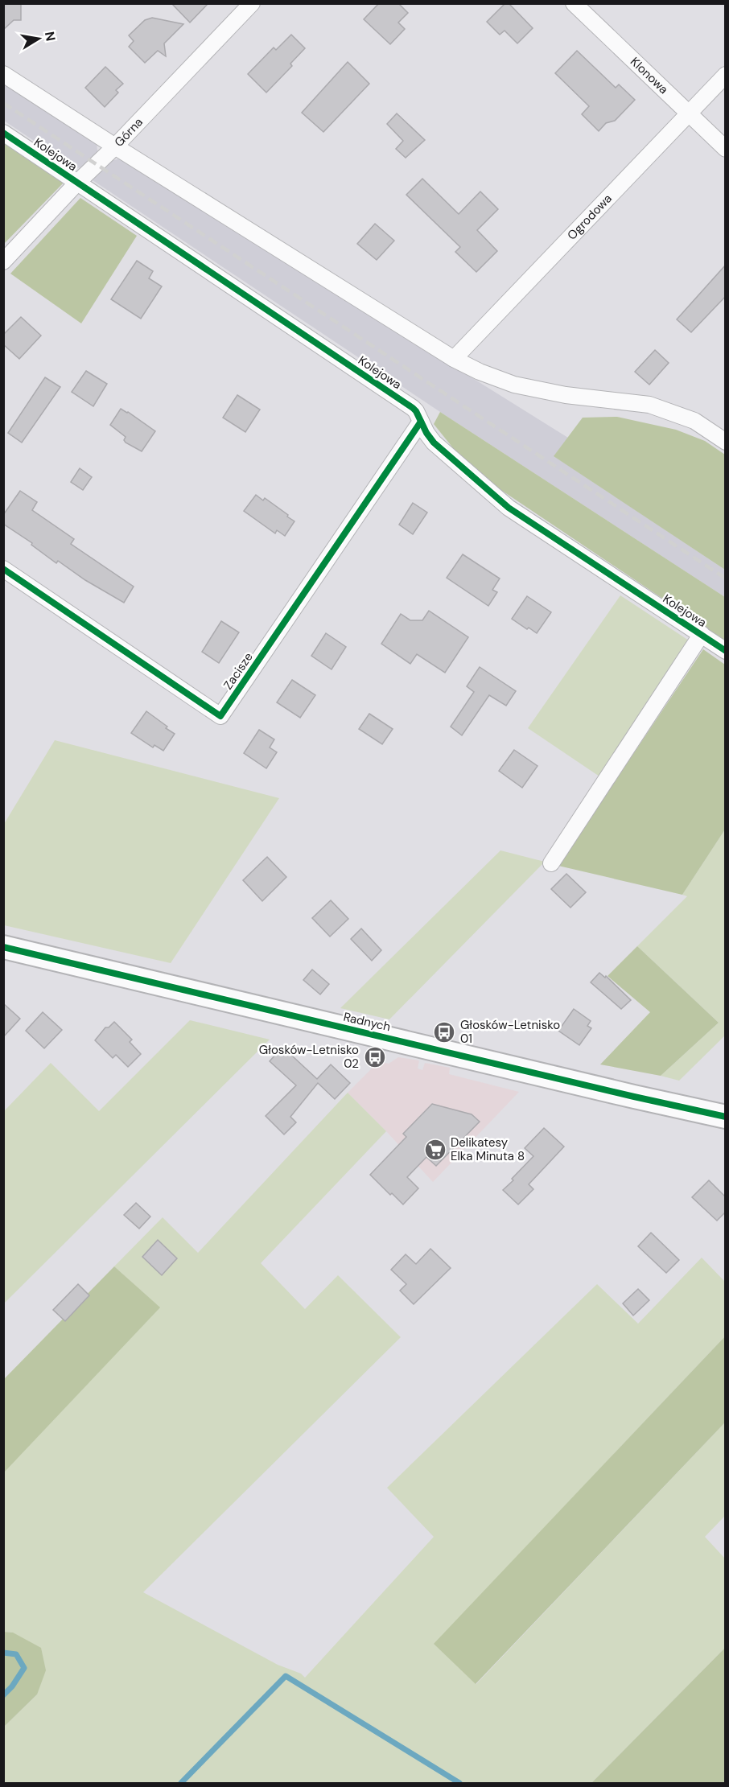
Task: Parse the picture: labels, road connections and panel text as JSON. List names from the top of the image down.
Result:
{
  "streets": {
    "street": [
      "Klonowa",
      "Górna",
      "Kolejowa",
      "Ogrodowa",
      "Zacisze",
      "Radnych"
    ]
  },
  "crossings": [
    ["Klonowa", "Ogrodowa"],
    ["Górna", "Kolejowa"],
    ["Kolejowa", "Zacisze"]
  ],
  "places": {
    "bus stop": ["Głosków-Letnisko 01", "Głosków-Letnisko 02"],
    "supermarket": ["Delikatesy Elka Minuta 8"]
  },
  "north": "right"
}
